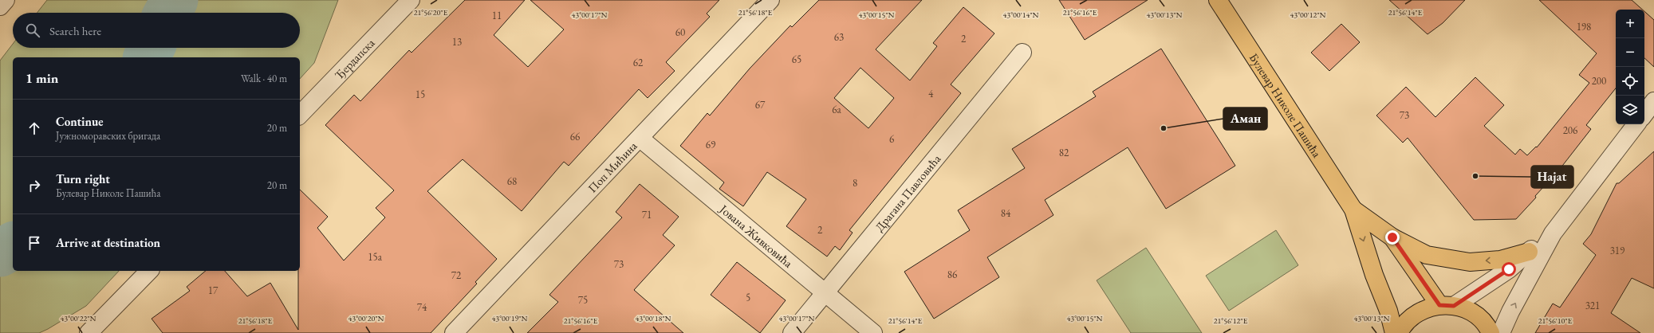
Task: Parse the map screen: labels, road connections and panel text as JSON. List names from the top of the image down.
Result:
{
  "streets": {
    "main road": ["Булевар Николе Пашића"],
    "street": [
      "Ђердапска",
      "Поп Мићина",
      "Драгана Павловића",
      "Јована Живковића"
    ]
  },
  "crossings": [
    ["Поп Мићина", "Јована Живковића"],
    ["Драгана Павловића", "Јована Живковића"]
  ],
  "places": ["Аман", "Hajat"],
  "house_numbers": [
    "11",
    "198",
    "60",
    "63",
    "2",
    "13",
    "65",
    "62",
    "200",
    "4",
    "15",
    "67",
    "6a",
    "73",
    "206",
    "66",
    "6",
    "69",
    "82",
    "68",
    "8",
    "84",
    "71",
    "2",
    "319",
    "15a",
    "73",
    "86",
    "72",
    "17",
    "5",
    "75",
    "321",
    "74"
  ],
  "page": {
    "map_buttons": ["+", "−"],
    "search": "Search here",
    "heading": ["1 min", "Walk · 40 m"],
    "list": [
      ["Continue", "Јужноморавских бригада", "20 m"],
      ["Turn right", "Булевар Николе Пашића", "20 m"],
      "Arrive at destination"
    ]
  },
  "coordinates": [
    "21°56'20\"E",
    "21°56'18\"E",
    "21°56'16\"E",
    "21°56'14\"E",
    "43°00'17\"N",
    "43°00'15\"N",
    "43°00'14\"N",
    "43°00'13\"N",
    "43°00'12\"N",
    "43°00'22\"N",
    "43°00'20\"N",
    "43°00'19\"N",
    "43°00'18\"N",
    "21°56'12\"E",
    "21°56'10\"E"
  ]
}
